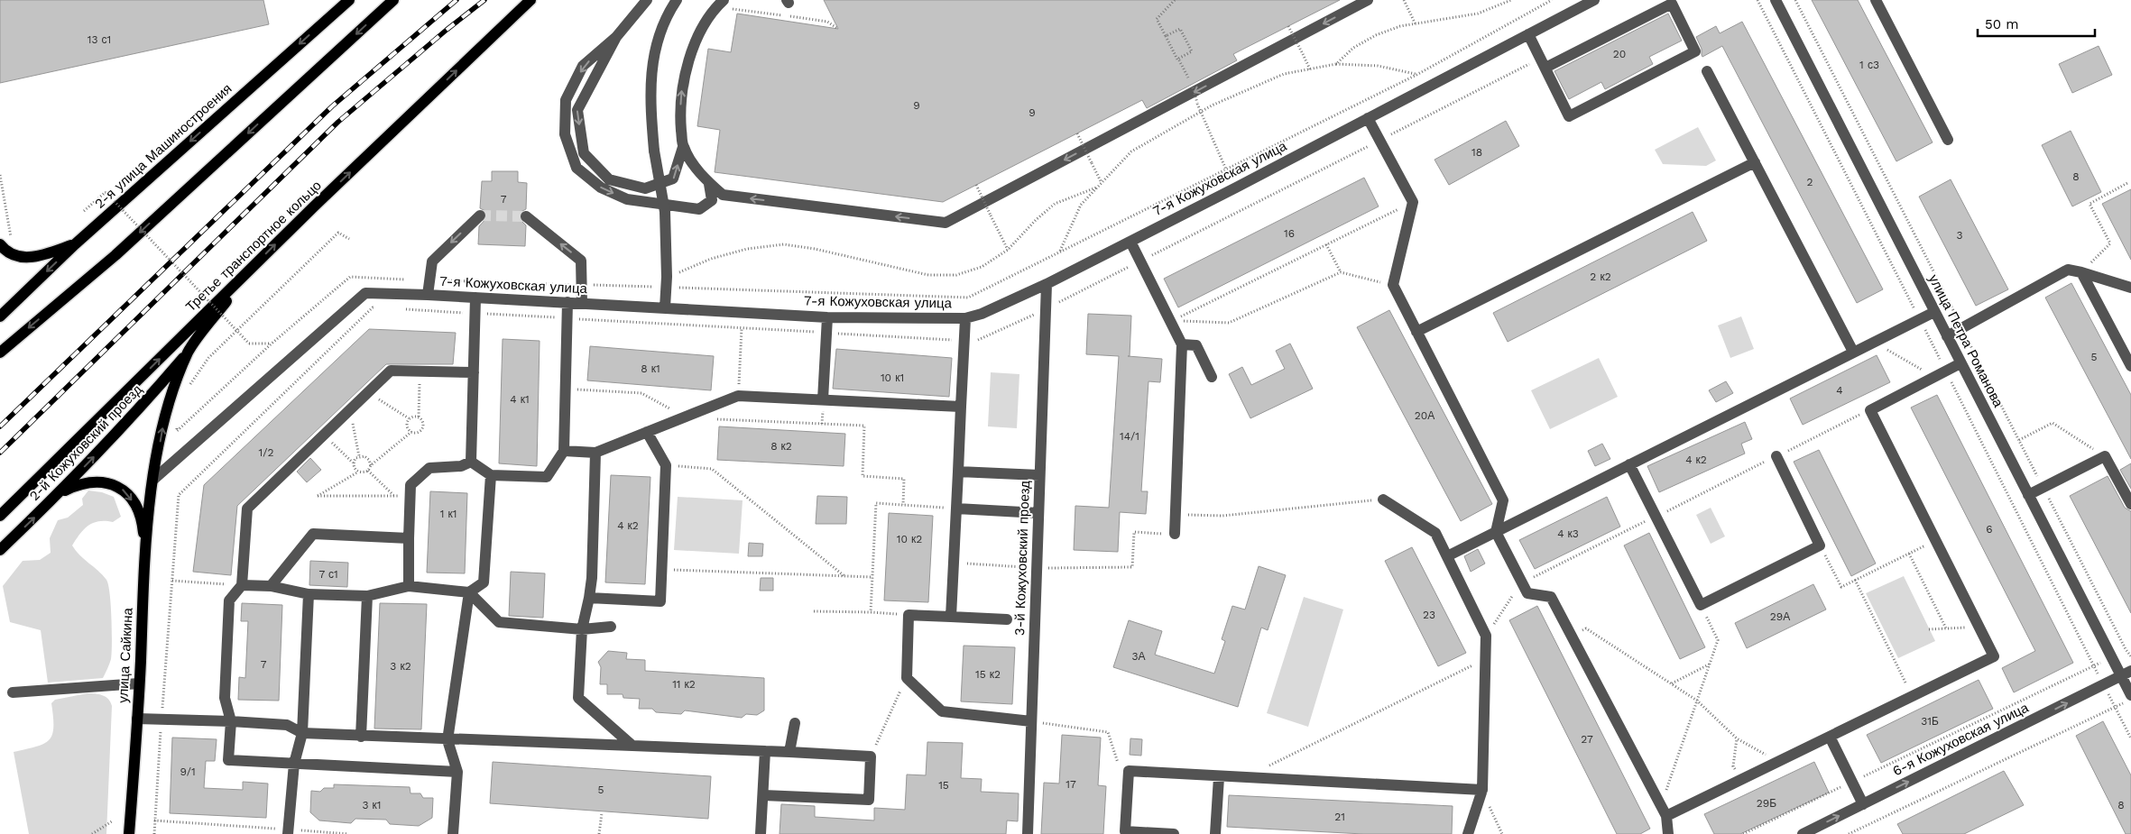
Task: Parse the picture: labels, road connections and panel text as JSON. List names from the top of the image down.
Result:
{
  "streets": {
    "main road": [
      "2-я улица Машиностроения",
      "Третье транспортное кольцо",
      "2-й Кожуховский проезд",
      "улица Сайкина"
    ],
    "street": [
      "7-я Кожуховская улица",
      "улица Петра Романова",
      "3-й Кожуховский проезд",
      "6-я Кожуховская улица"
    ]
  },
  "crossings": [
    ["7-я Кожуховская улица", "3-й Кожуховский проезд"],
    ["7-я Кожуховская улица", "улица Сайкина"],
    ["улица Петра Романова", "6-я Кожуховская улица"],
    ["2-й Кожуховский проезд", "улица Сайкина"]
  ],
  "one_way": ["2-й Кожуховский проезд"],
  "house_numbers": [
    "13 с1",
    "20",
    "1 с3",
    "9",
    "9",
    "18",
    "8",
    "2",
    "7",
    "16",
    "3",
    "2 к2",
    "5",
    "8 к1",
    "10 к1",
    "4",
    "4 к1",
    "20А",
    "14/1",
    "8 к2",
    "1/2",
    "4 к2",
    "1 к1",
    "4 к2",
    "6",
    "4 к3",
    "10 к2",
    "7 с1",
    "23",
    "29А",
    "3А",
    "7",
    "3 к2",
    "15 к2",
    "11 к2",
    "31Б",
    "27",
    "9/1",
    "17",
    "15",
    "5",
    "29Б",
    "3 к1",
    "8",
    "21"
  ],
  "scale_bar": "50 m"
}
